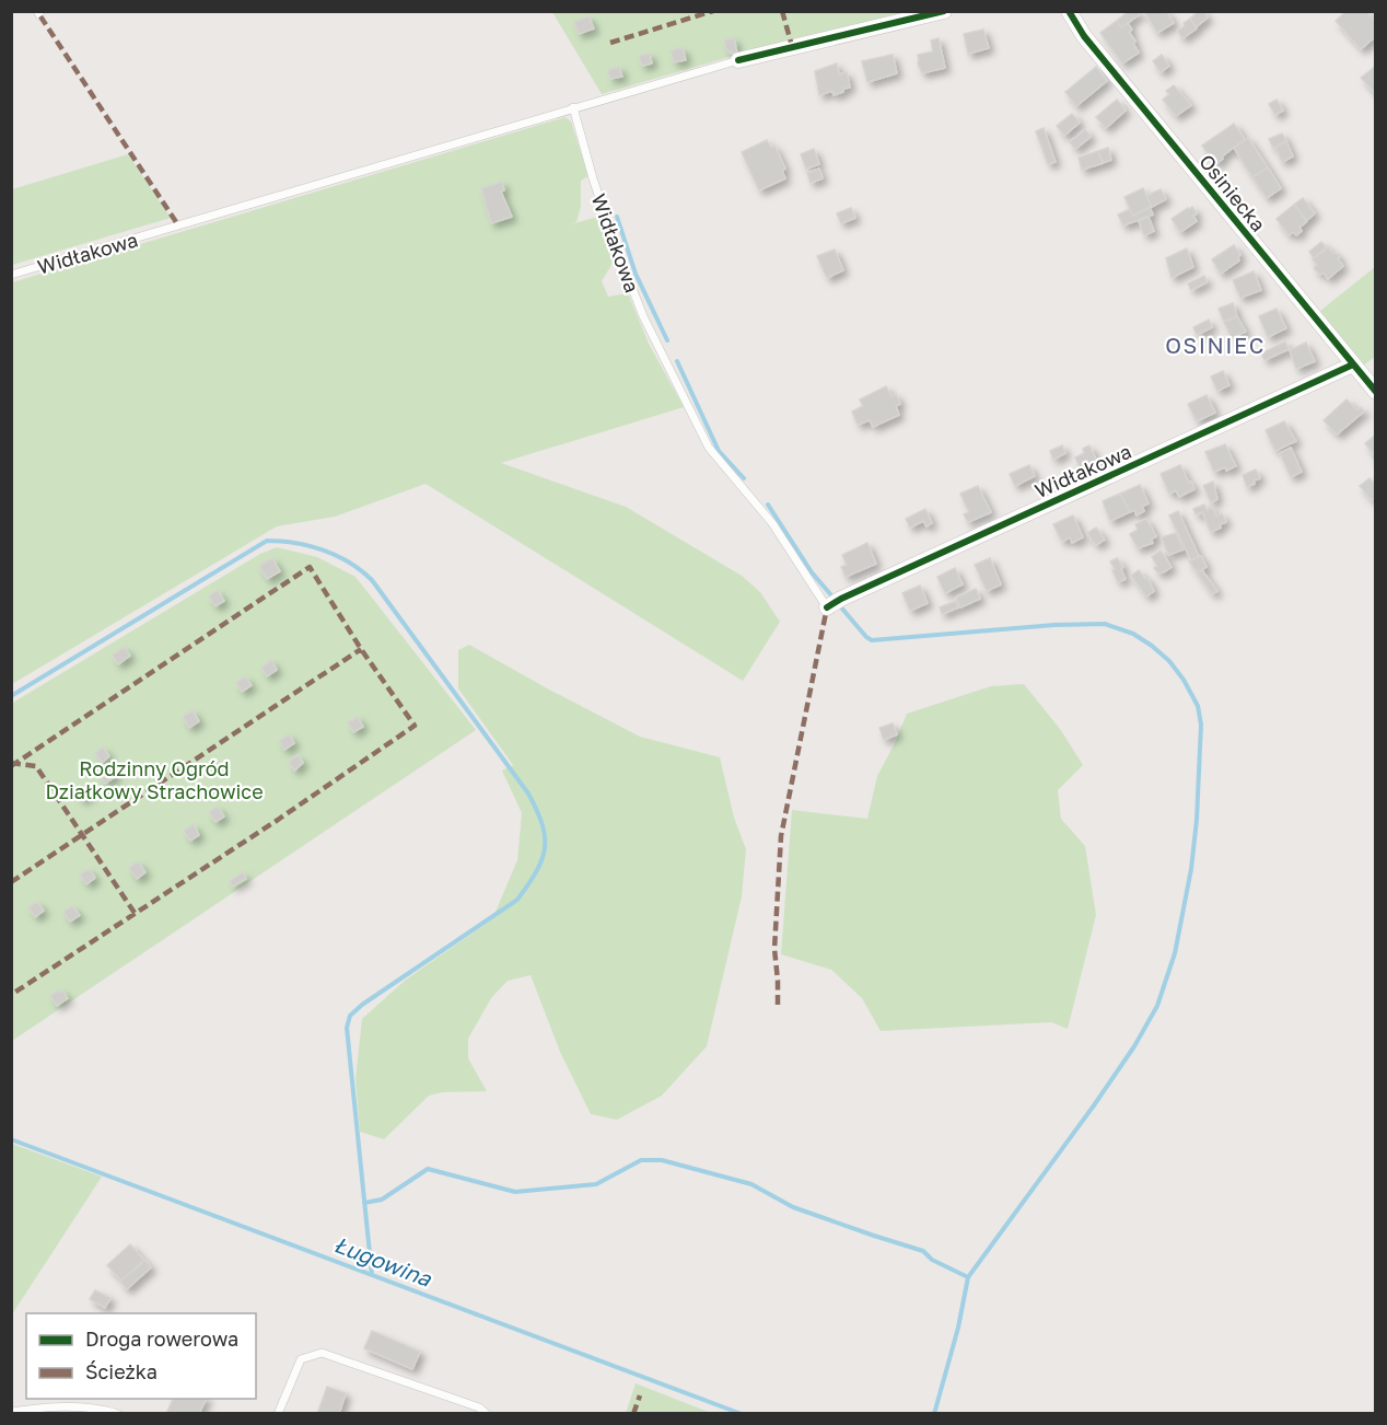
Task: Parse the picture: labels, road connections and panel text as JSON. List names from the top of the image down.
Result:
{
  "streets": {
    "street": ["Osiniecka", "Widłakowa"]
  },
  "crossings": [
    ["Osiniecka", "Widłakowa"]
  ],
  "districts": ["OSINIEC"],
  "water": ["Ługowina"],
  "parks": ["Rodzinny Ogród Działkowy Strachowice"],
  "legend": ["Droga rowerowa", "Ścieżka"]
}
